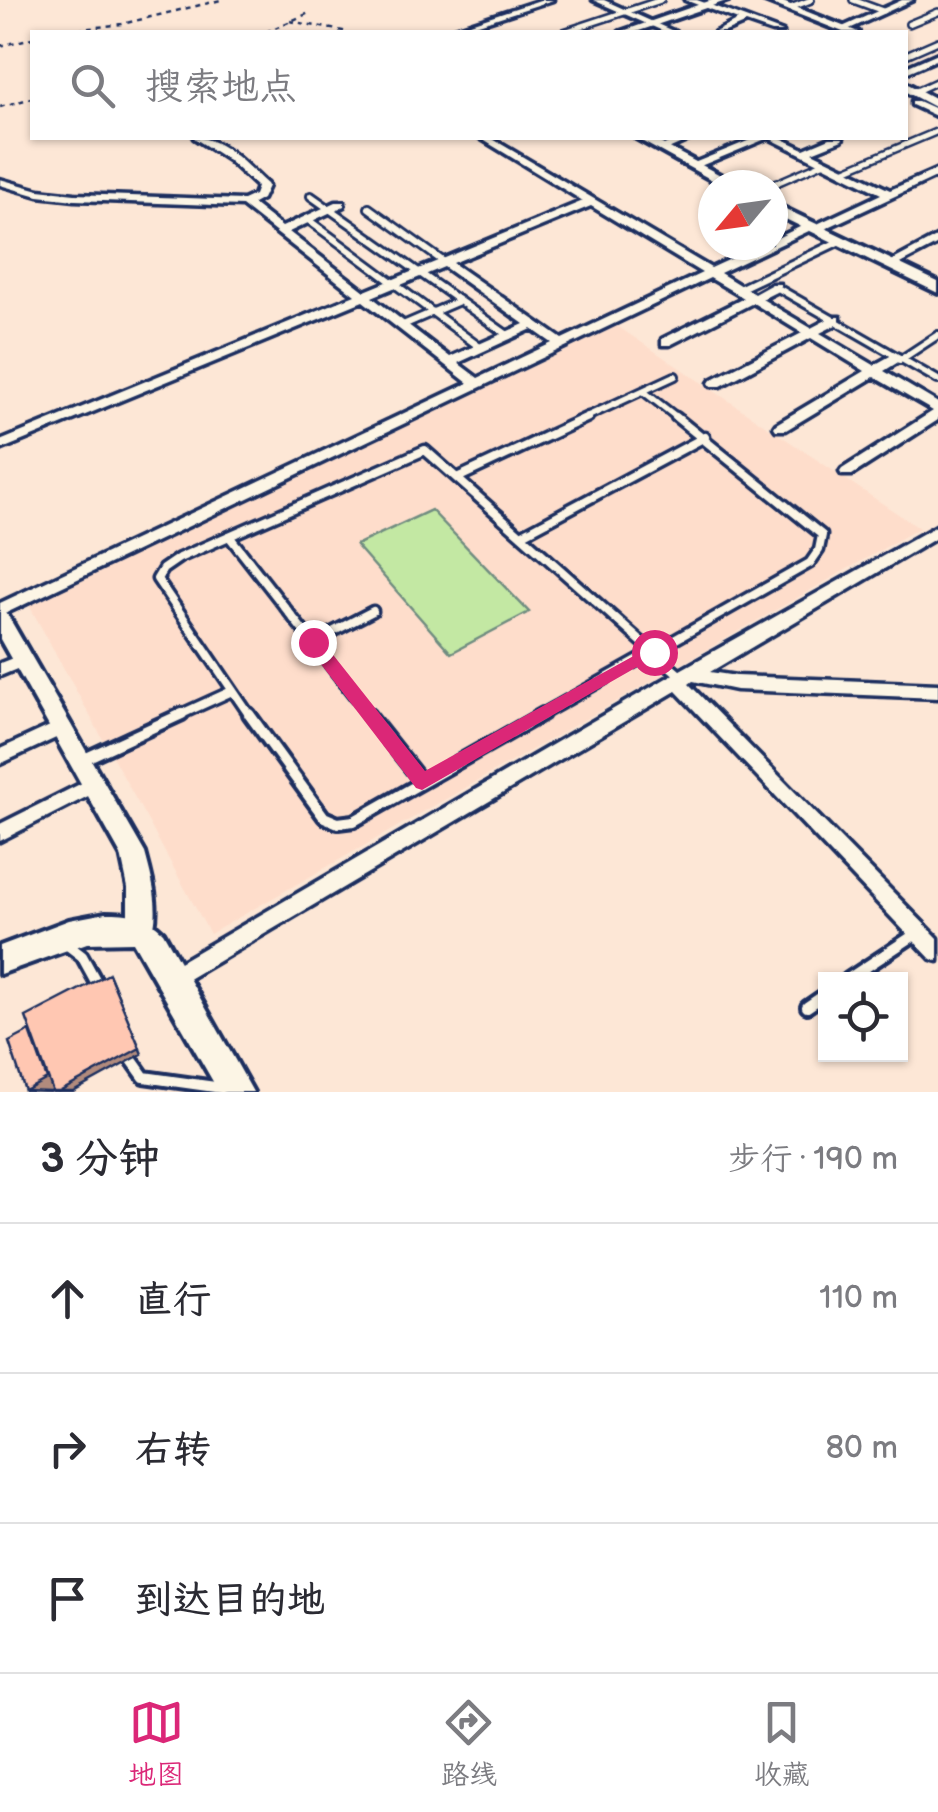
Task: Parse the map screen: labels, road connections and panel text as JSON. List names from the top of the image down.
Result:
{
  "north": "bottom left",
  "page": {
    "search": "搜索地点",
    "heading": ["3 分钟", "步行 · 190 m"],
    "list": [
      ["直行", "110 m"],
      ["右转", "80 m"],
      "到达目的地"
    ],
    "nav": ["地图", "路线", "收藏"]
  }
}
